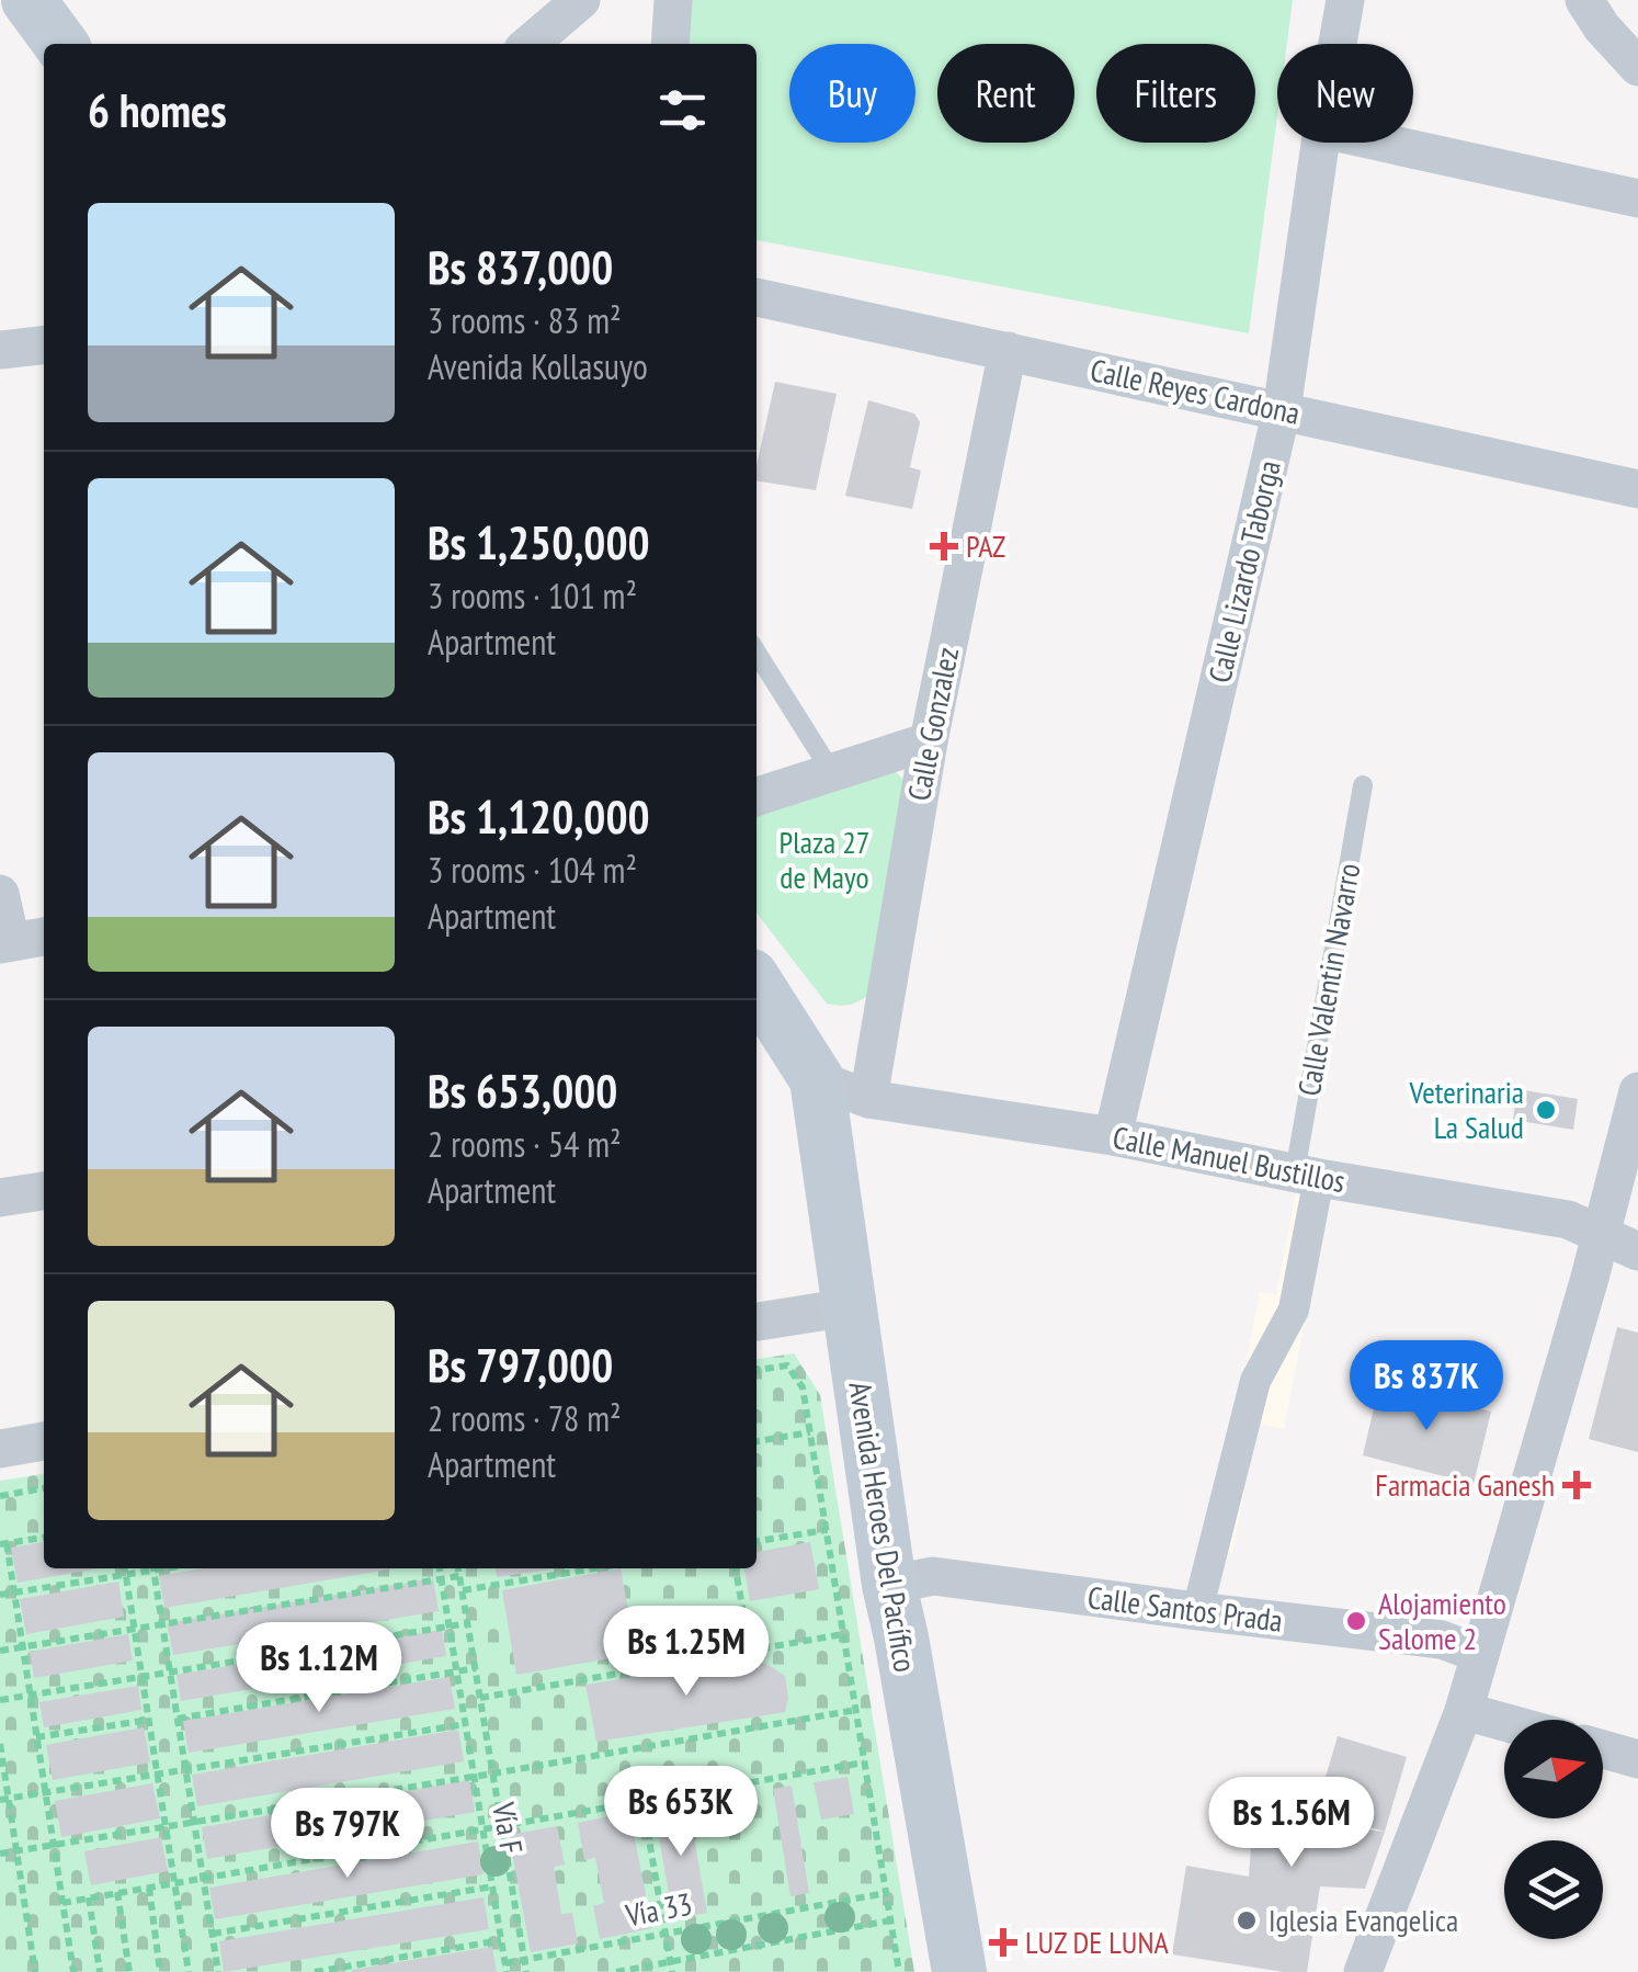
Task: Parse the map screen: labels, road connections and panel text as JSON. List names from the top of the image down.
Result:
{
  "streets": {
    "main road": ["Avenida Heroes Del Pacífico"],
    "street": [
      "Calle Reyes Cardona",
      "Calle Lizardo Taborga",
      "Calle Gonzalez",
      "Calle Valentin Navarro",
      "Calle Manuel Bustillos",
      "Calle Santos Prada"
    ],
    "path": ["Vía F", "Vía 33"]
  },
  "crossings": [
    ["Calle Reyes Cardona", "Calle Lizardo Taborga"],
    ["Calle Reyes Cardona", "Calle Gonzalez"],
    ["Calle Lizardo Taborga", "Calle Manuel Bustillos"],
    ["Calle Gonzalez", "Calle Manuel Bustillos"],
    ["Calle Valentin Navarro", "Calle Manuel Bustillos"],
    ["Calle Valentin Navarro", "Calle Santos Prada"],
    ["Calle Manuel Bustillos", "Avenida Heroes Del Pacífico"],
    ["Avenida Heroes Del Pacífico", "Calle Santos Prada"],
    ["Vía F", "Vía 33"]
  ],
  "parks": ["Plaza 27 de Mayo"],
  "places": {
    "health": ["PAZ", "Farmacia Ganesh", "LUZ DE LUNA"],
    "other": ["Veterinaria La Salud", "Alojamiento Salome 2", "Iglesia Evangelica"]
  },
  "north": "right",
  "page": {
    "chip": [
      "Buy",
      "Rent",
      "Filters",
      "New"
    ],
    "heading": "6 homes",
    "list": [
      {
        "name": "Bs 837,000",
        "note": "3 rooms · 83 m² · Avenida Kollasuyo"
      },
      {
        "name": "Bs 1,250,000",
        "note": "3 rooms · 101 m² · Apartment"
      },
      {
        "name": "Bs 1,120,000",
        "note": "3 rooms · 104 m² · Apartment"
      },
      {
        "name": "Bs 653,000",
        "note": "2 rooms · 54 m² · Apartment"
      },
      {
        "name": "Bs 797,000",
        "note": "2 rooms · 78 m² · Apartment"
      }
    ],
    "price": [
      "Bs 837K",
      "Bs 1.25M",
      "Bs 1.12M",
      "Bs 653K",
      "Bs 1.56M",
      "Bs 797K"
    ]
  }
}
